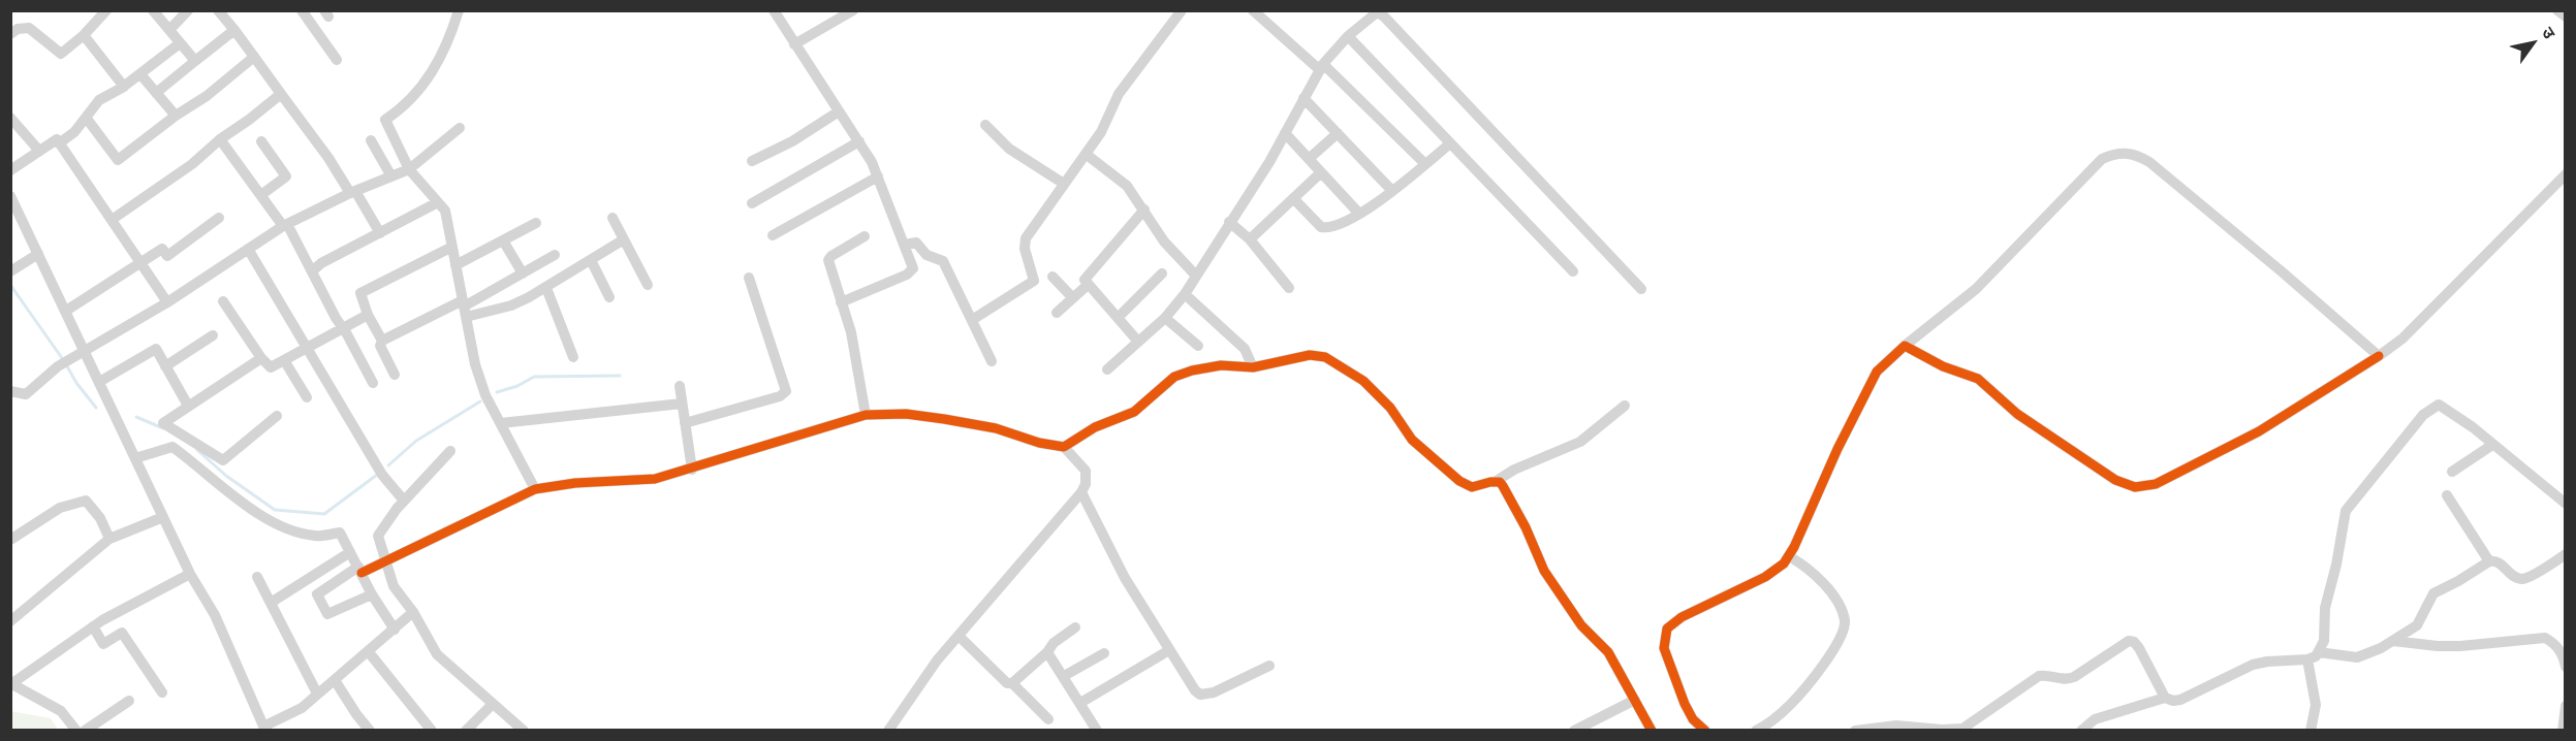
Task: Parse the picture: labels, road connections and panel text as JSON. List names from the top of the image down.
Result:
{
  "north": "top right"
}
